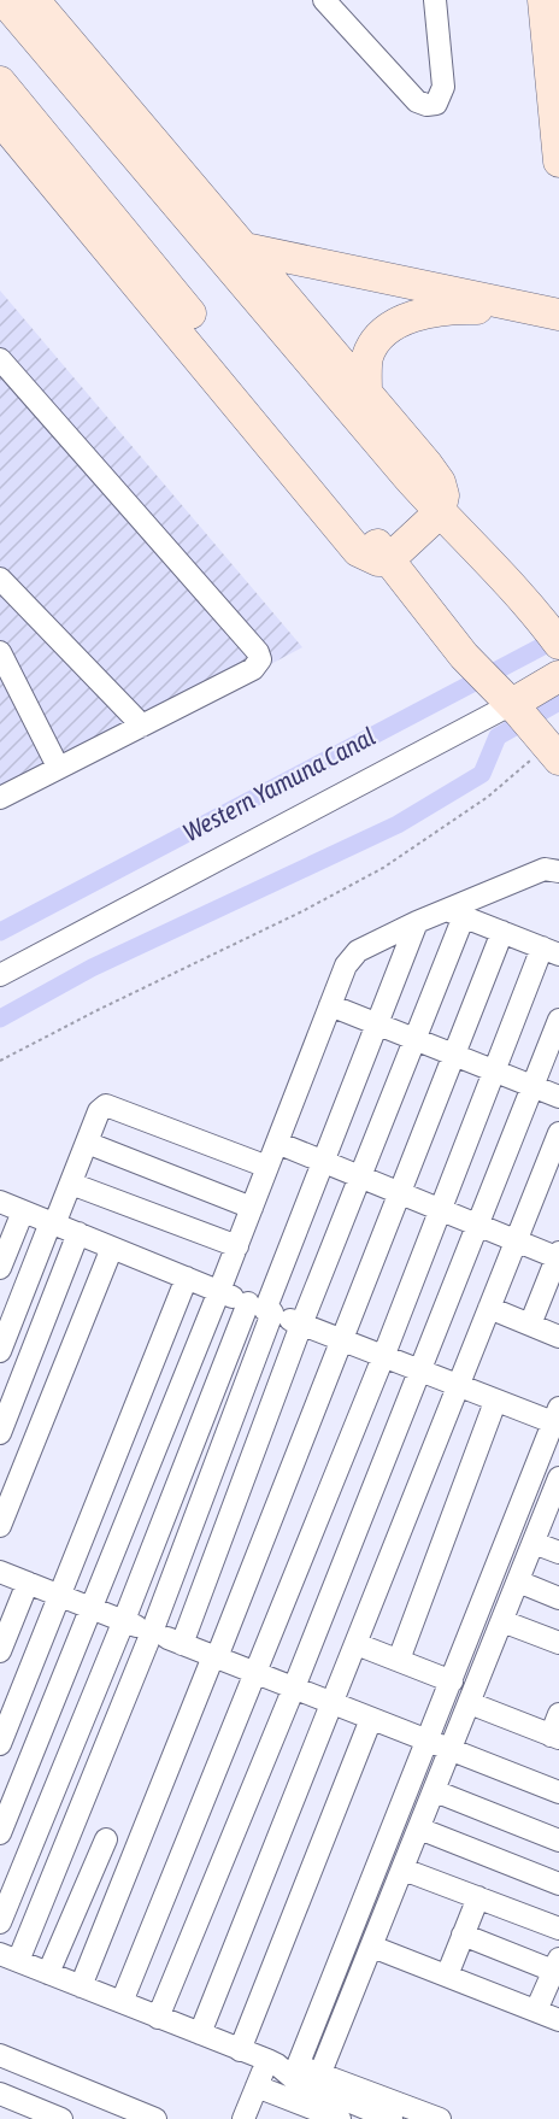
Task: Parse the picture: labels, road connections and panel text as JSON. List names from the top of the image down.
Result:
{
  "water": ["Western Yamuna Canal"]
}
